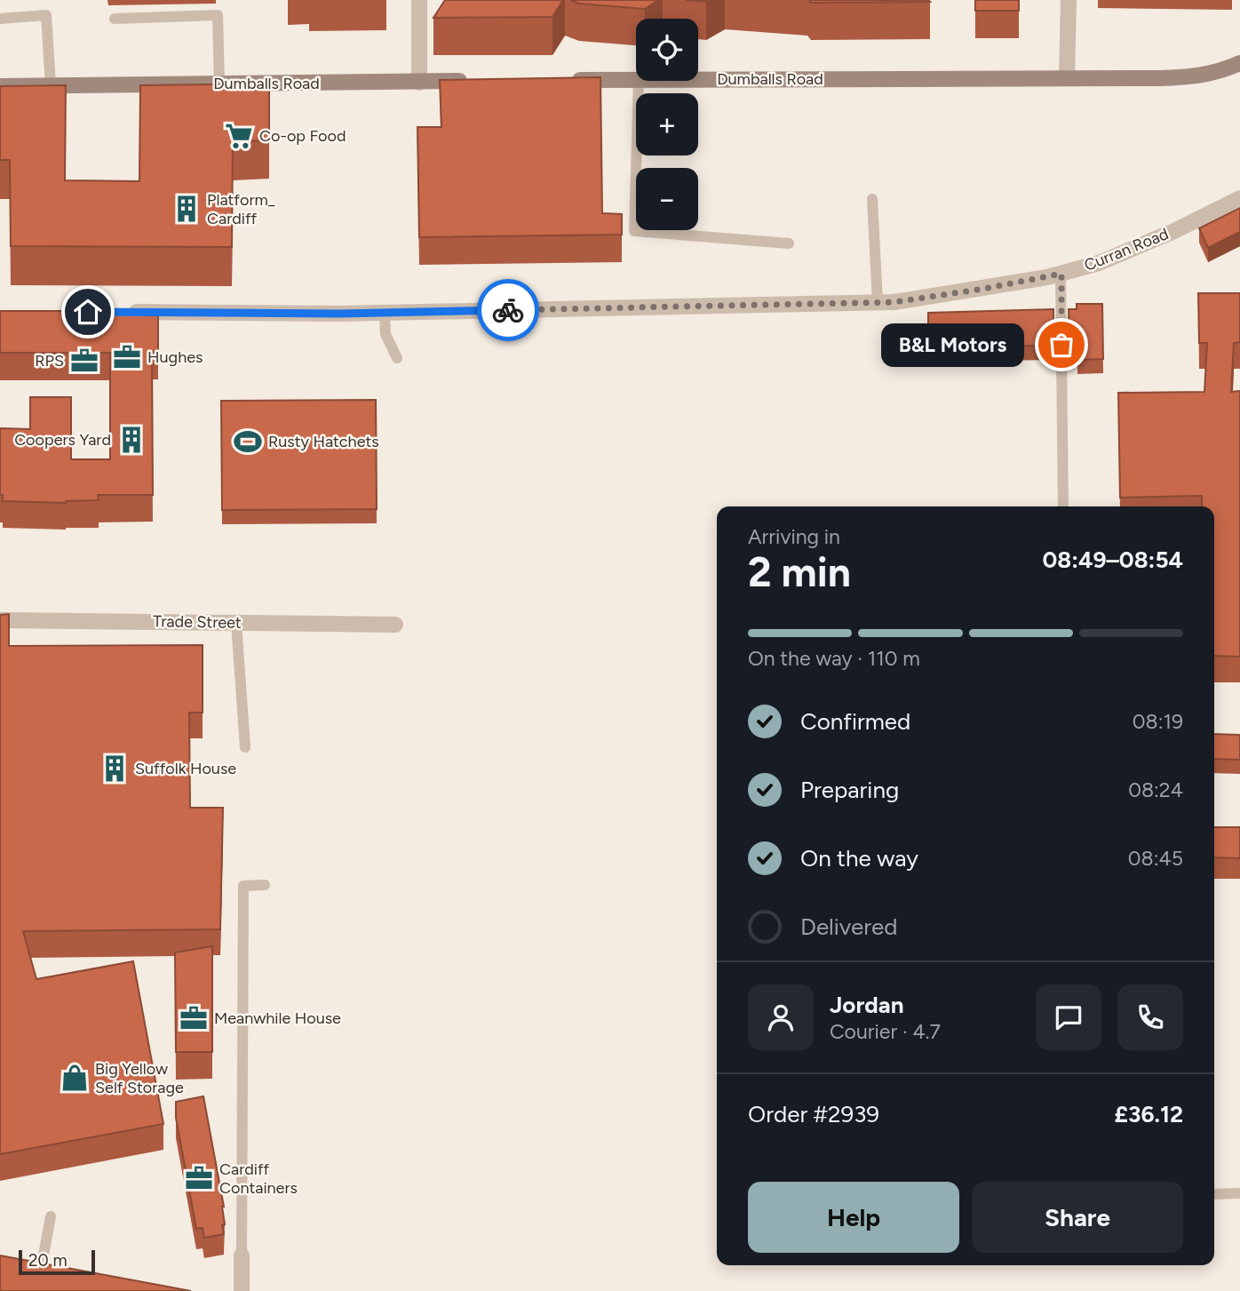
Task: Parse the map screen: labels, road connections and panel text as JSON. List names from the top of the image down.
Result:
{
  "streets": {
    "street": ["Dumballs Road", "Curran Road", "Trade Street"]
  },
  "places": {
    "supermarket": ["Co-op Food"],
    "building": ["Platform_ Cardiff", "Coopers Yard", "Suffolk House"],
    "other": ["B&L Motors"],
    "office": [
      "Hughes",
      "RPS",
      "Meanwhile House",
      "Cardiff Containers"
    ],
    "sports": ["Rusty Hatchets"],
    "shop": ["Big Yellow Self Storage"]
  },
  "scale_bar": "20 m",
  "page": {
    "map_buttons": ["+", "−"],
    "bubble": "B&L Motors",
    "heading": ["2 min", "Arriving in", "08:49–08:54"],
    "panel": [
      "Jordan",
      "Courier · 4.7",
      "Order #2939",
      "£36.12"
    ],
    "bar": "On the way · 110 m",
    "list": [
      ["Confirmed", "08:19"],
      ["Preparing", "08:24"],
      ["On the way", "08:45"],
      "Delivered"
    ],
    "buttons": ["Help", "Share"],
    "scale": "20 m"
  }
}
